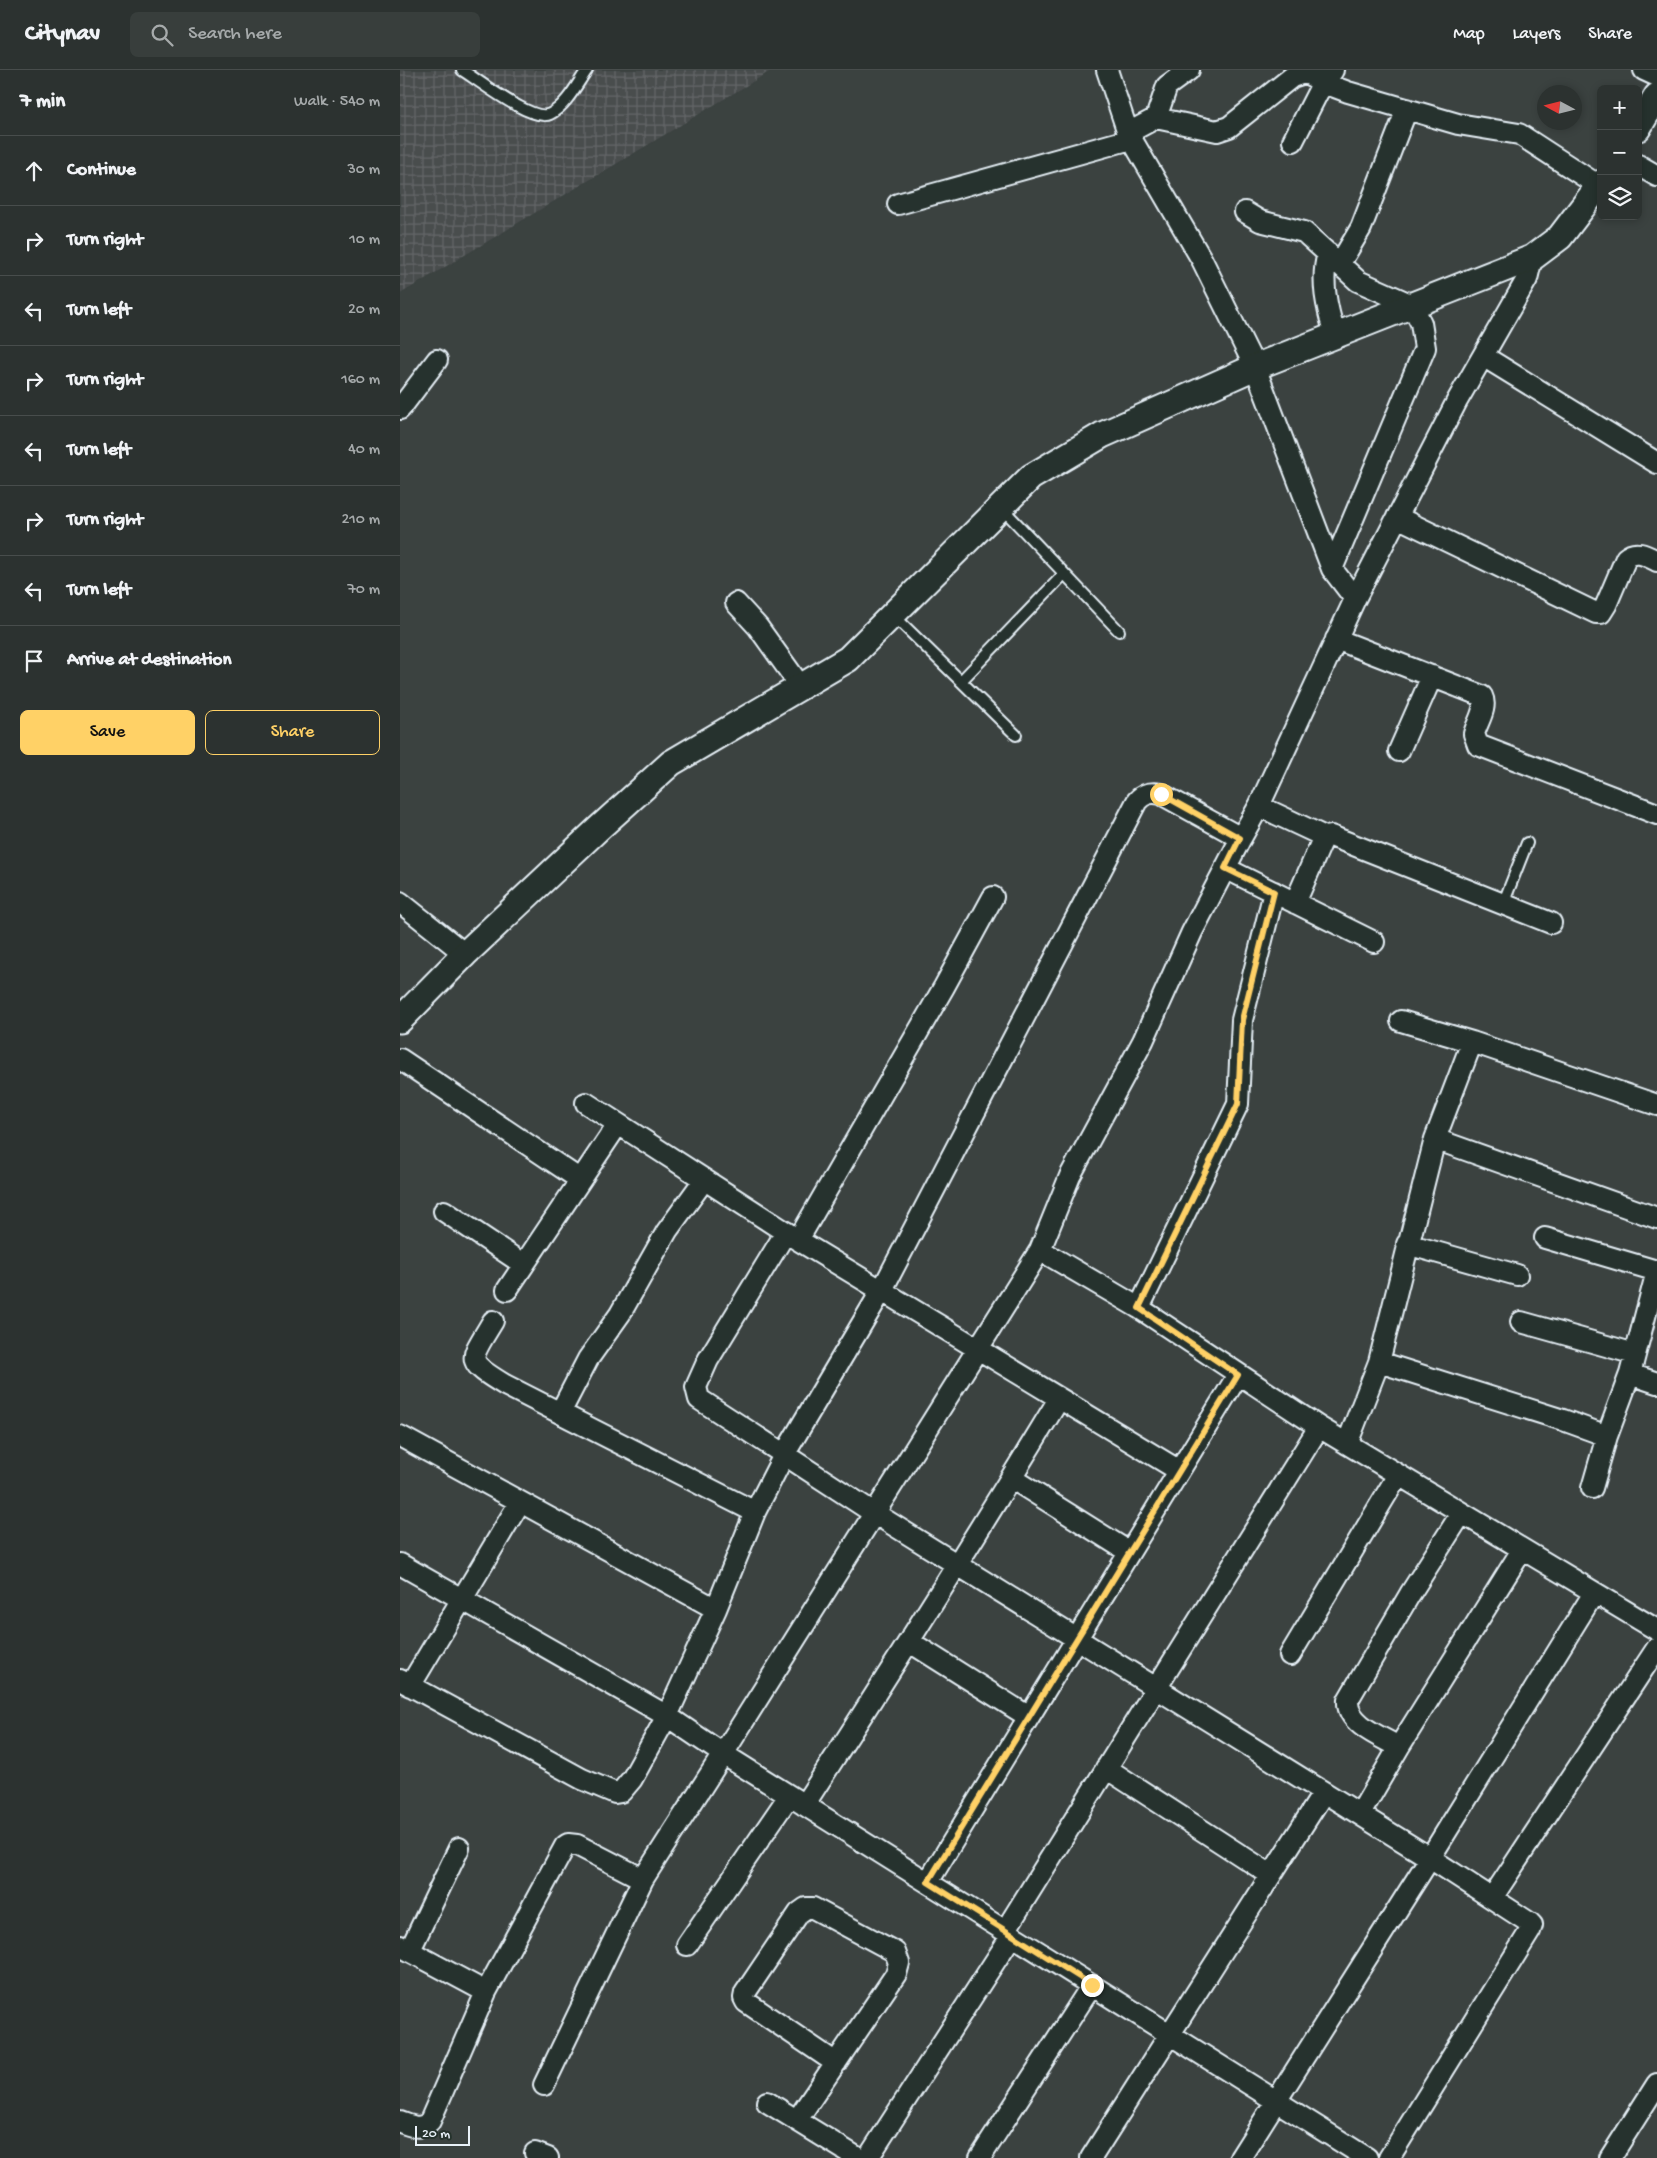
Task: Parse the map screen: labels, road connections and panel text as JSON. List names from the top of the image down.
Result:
{
  "scale_bar": "20 m",
  "north": "left",
  "page": {
    "header": "Citynav",
    "search": "Search here",
    "nav": ["Map", "Layers", "Share"],
    "heading": ["7 min", "Walk · 540 m"],
    "map_buttons": ["+", "−"],
    "list": [
      ["Continue", "30 m"],
      ["Turn right", "10 m"],
      ["Turn left", "20 m"],
      ["Turn right", "160 m"],
      ["Turn left", "40 m"],
      ["Turn right", "210 m"],
      ["Turn left", "70 m"],
      "Arrive at destination"
    ],
    "buttons": ["Save", "Share"],
    "scale": "20 m"
  }
}
